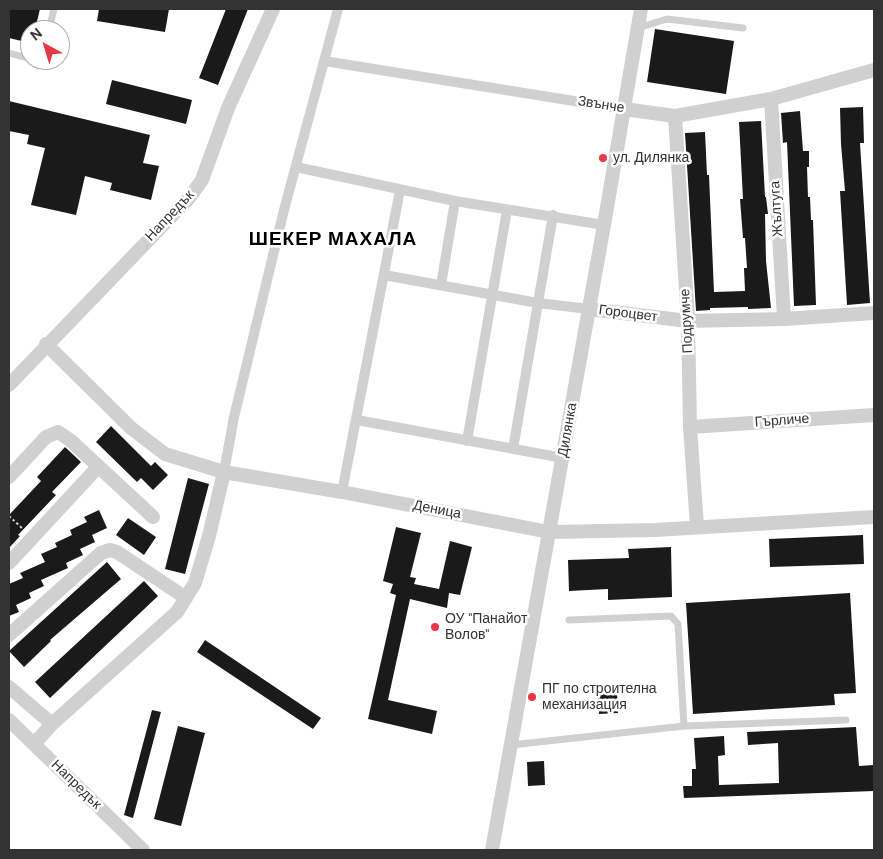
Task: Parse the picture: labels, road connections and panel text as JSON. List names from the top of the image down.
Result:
{
  "streets": {
    "street": [
      "Звънче",
      "Жълтуга",
      "Напредък",
      "Гороцвет",
      "Подрумче",
      "Гърличе",
      "Дилянка",
      "Деница"
    ]
  },
  "crossings": [
    ["Звънче", "Жълтуга"],
    ["Звънче", "Подрумче"],
    ["Звънче", "Дилянка"],
    ["Жълтуга", "Гороцвет"],
    ["Напредък", "Деница"],
    ["Гороцвет", "Подрумче"],
    ["Гороцвет", "Дилянка"],
    ["Подрумче", "Гърличе"],
    ["Подрумче", "Деница"],
    ["Дилянка", "Деница"]
  ],
  "districts": ["ШЕКЕР МАХАЛА"],
  "places": ["ул. Дилянка", "ОУ \"Панайот Волов\"", "ПГ по строителна механизация"],
  "north": "top left"
}
